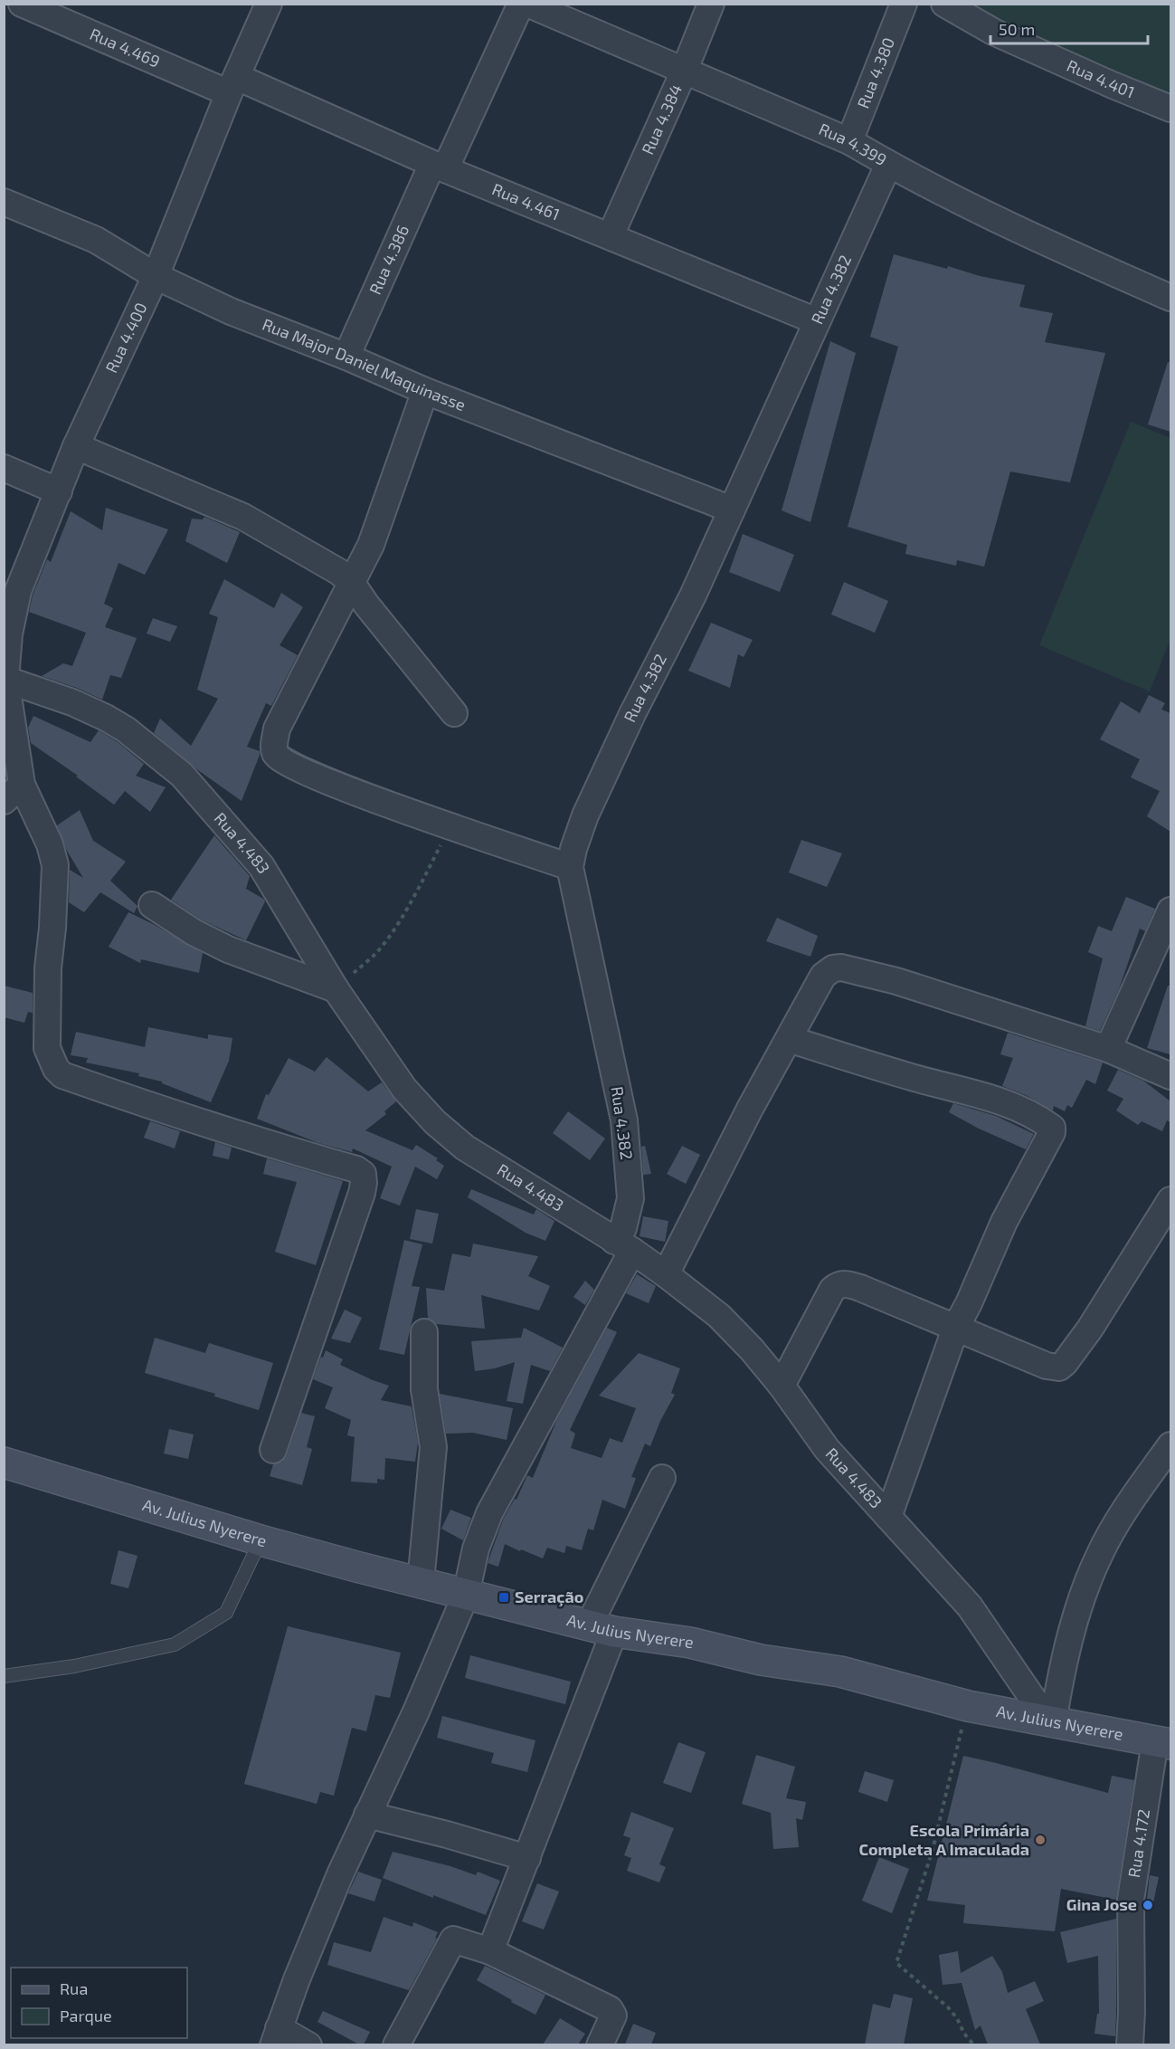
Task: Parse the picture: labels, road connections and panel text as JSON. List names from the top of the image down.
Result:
{
  "streets": {
    "main road": ["Av. Julius Nyerere"],
    "street": [
      "Rua 4.469",
      "Rua 4.380",
      "Rua 4.401",
      "Rua 4.384",
      "Rua 4.399",
      "Rua 4.461",
      "Rua 4.386",
      "Rua 4.382",
      "Rua 4.400",
      "Rua Major Daniel Maquinasse",
      "Rua 4.483",
      "Rua 4.172"
    ]
  },
  "crossings": [
    ["Rua 4.469", "Rua 4.461"],
    ["Rua 4.469", "Rua 4.400"],
    ["Rua 4.380", "Rua 4.399"],
    ["Rua 4.384", "Rua 4.399"],
    ["Rua 4.384", "Rua 4.461"],
    ["Rua 4.399", "Rua 4.382"],
    ["Rua 4.461", "Rua 4.386"],
    ["Rua 4.461", "Rua 4.382"],
    ["Rua 4.461", "Rua 4.400"],
    ["Rua 4.386", "Rua Major Daniel Maquinasse"],
    ["Rua 4.382", "Rua Major Daniel Maquinasse"],
    ["Rua 4.382", "Rua 4.483"],
    ["Rua 4.382", "Av. Julius Nyerere"],
    ["Rua 4.400", "Rua Major Daniel Maquinasse"],
    ["Rua 4.400", "Rua 4.483"],
    ["Rua 4.483", "Av. Julius Nyerere"],
    ["Av. Julius Nyerere", "Rua 4.172"]
  ],
  "places": {
    "transit": ["Serração"],
    "other": ["Escola Primária Completa A Imaculada", "Gina Jose"]
  },
  "legend": ["Rua", "Parque"],
  "scale_bar": "50 m"
}
